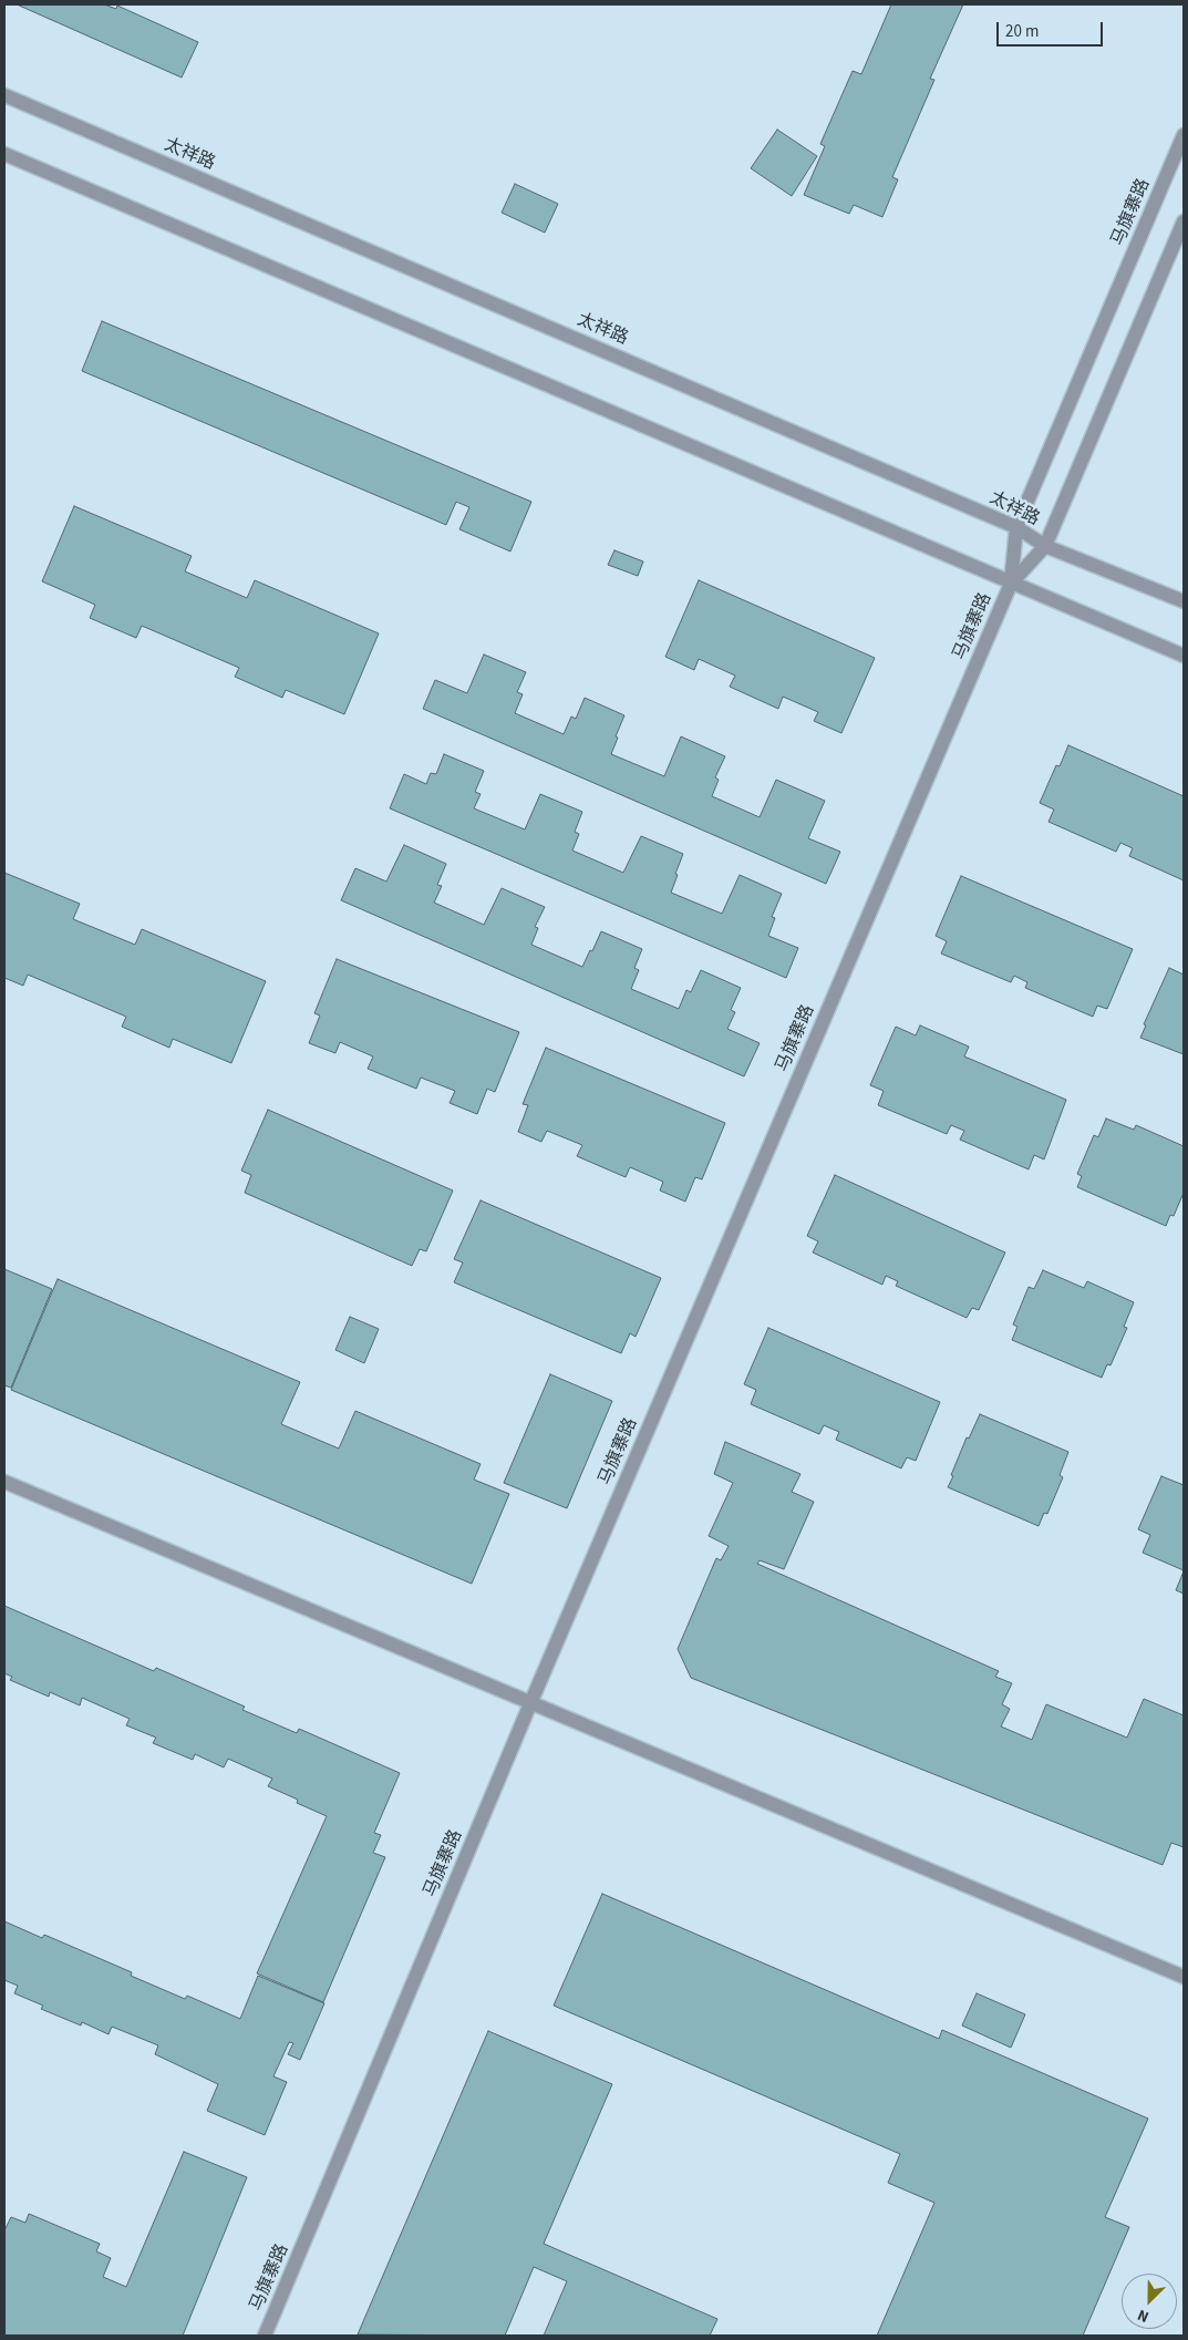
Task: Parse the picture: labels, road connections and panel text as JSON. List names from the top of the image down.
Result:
{
  "streets": {
    "street": ["太祥路", "马旗寨路"]
  },
  "crossings": [
    ["太祥路", "马旗寨路"]
  ],
  "scale_bar": "20 m",
  "north": "bottom left"
}
